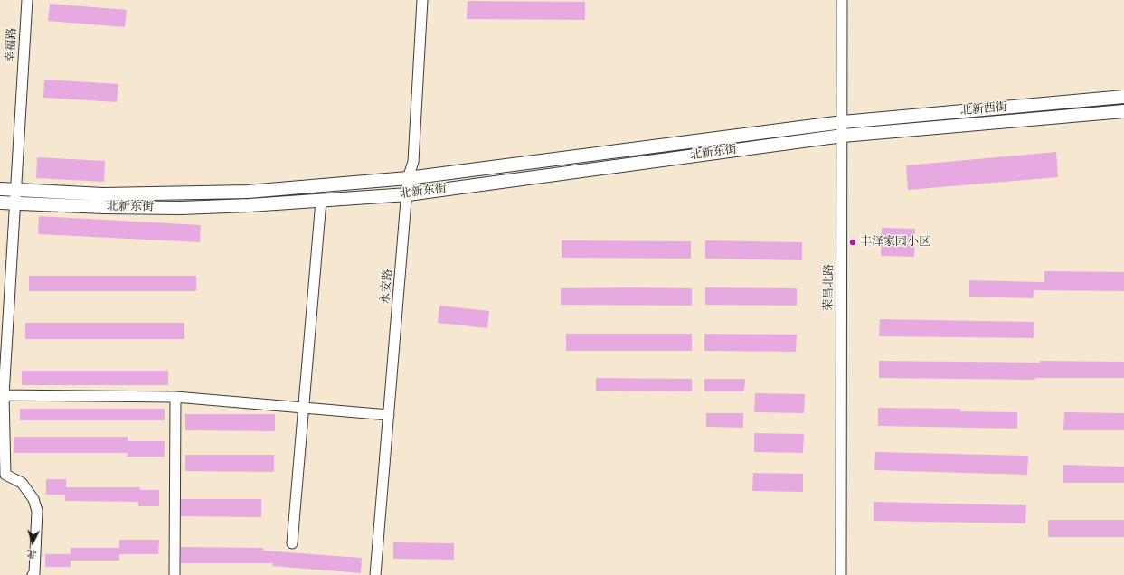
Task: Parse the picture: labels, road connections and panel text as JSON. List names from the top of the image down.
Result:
{
  "streets": {
    "main road": ["北新西街", "北新东街"],
    "street": ["幸福路", "永安路", "荣昌北路"]
  },
  "crossings": [
    ["幸福路", "北新东街"],
    ["北新西街", "北新东街"],
    ["北新西街", "荣昌北路"],
    ["北新东街", "永安路"],
    ["北新东街", "荣昌北路"]
  ],
  "places": ["丰泽家园小区"],
  "north": "bottom"
}
